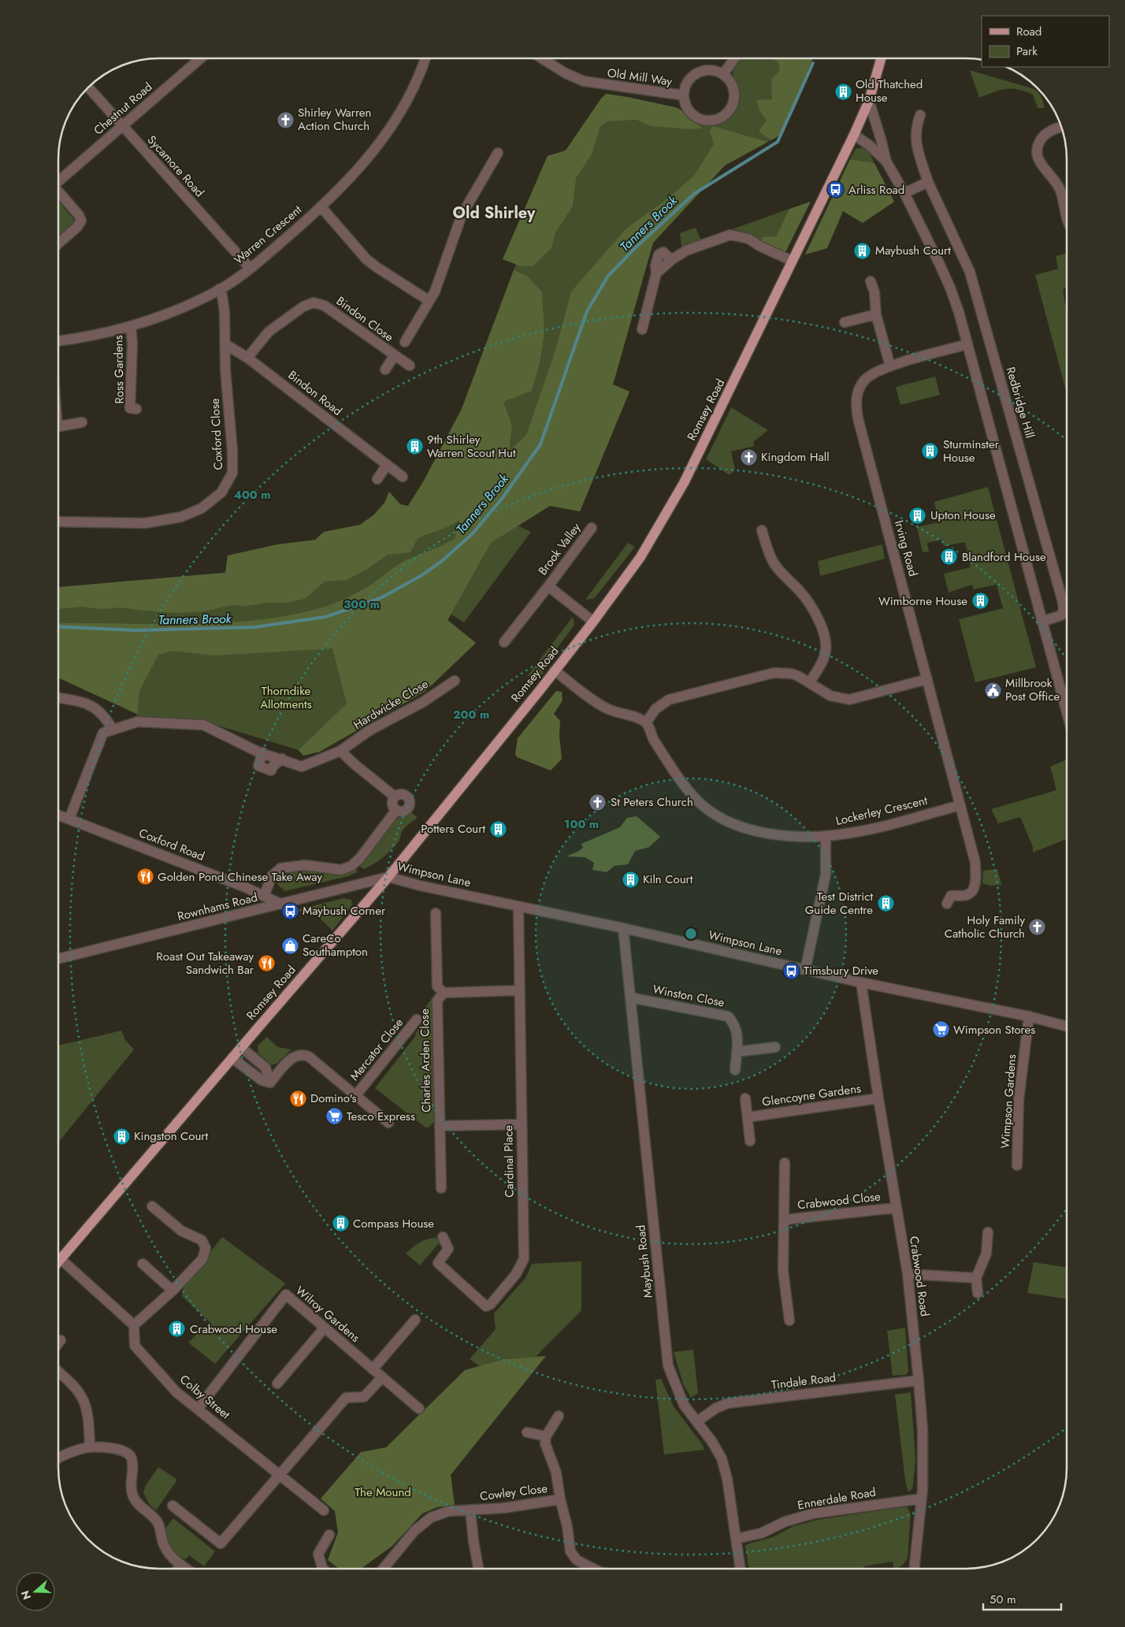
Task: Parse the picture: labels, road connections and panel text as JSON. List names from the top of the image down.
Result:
{
  "streets": {
    "main road": ["Romsey Road"],
    "street": [
      "Old Mill Way",
      "Chestnut Road",
      "Sycamore Road",
      "Warren Crescent",
      "Bindon Close",
      "Ross Gardens",
      "Bindon Road",
      "Redbridge Hill",
      "Coxford Close",
      "Irving Road",
      "Brook Valley",
      "Hardwicke Close",
      "Lockerley Crescent",
      "Coxford Road",
      "Wimpson Lane",
      "Rownhams Road",
      "Winston Close",
      "Mercator Close",
      "Charles Arden Close",
      "Glencoyne Gardens",
      "Wimpson Gardens",
      "Cardinal Place",
      "Crabwood Close",
      "Maybush Road",
      "Crabwood Road",
      "Wilroy Gardens",
      "Tindale Road",
      "Colby Street",
      "Cowley Close",
      "Ennerdale Road"
    ]
  },
  "crossings": [
    ["Chestnut Road", "Sycamore Road"],
    ["Sycamore Road", "Warren Crescent"],
    ["Warren Crescent", "Ross Gardens"],
    ["Warren Crescent", "Coxford Close"],
    ["Bindon Close", "Bindon Road"],
    ["Bindon Road", "Coxford Close"],
    ["Romsey Road", "Brook Valley"],
    ["Romsey Road", "Wimpson Lane"],
    ["Romsey Road", "Rownhams Road"],
    ["Irving Road", "Lockerley Crescent"],
    ["Coxford Road", "Rownhams Road"],
    ["Wimpson Lane", "Rownhams Road"],
    ["Wimpson Lane", "Wimpson Gardens"],
    ["Wimpson Lane", "Cardinal Place"],
    ["Wimpson Lane", "Maybush Road"],
    ["Wimpson Lane", "Crabwood Road"],
    ["Winston Close", "Maybush Road"],
    ["Glencoyne Gardens", "Crabwood Road"],
    ["Crabwood Close", "Crabwood Road"],
    ["Maybush Road", "Tindale Road"],
    ["Maybush Road", "Ennerdale Road"],
    ["Crabwood Road", "Tindale Road"],
    ["Crabwood Road", "Ennerdale Road"],
    ["Wilroy Gardens", "Colby Street"]
  ],
  "districts": ["Old Shirley"],
  "water": ["Tanners Brook"],
  "parks": ["Thorndike Allotments", "The Mound"],
  "places": {
    "building": [
      "Old Thatched House",
      "Maybush Court",
      "9th Shirley Warren Scout Hut",
      "Sturminster House",
      "Upton House",
      "Blandford House",
      "Wimborne House",
      "Potters Court",
      "Kiln Court",
      "Test District Guide Centre",
      "Kingston Court",
      "Compass House",
      "Crabwood House"
    ],
    "church": [
      "Shirley Warren Action Church",
      "Kingdom Hall",
      "St Peters Church",
      "Holy Family Catholic Church"
    ],
    "bus stop": ["Arliss Road", "Maybush Corner", "Timsbury Drive"],
    "public building": ["Millbrook Post Office"],
    "restaurant": ["Golden Pond Chinese Take Away", "Roast Out Takeaway Sandwich Bar", "Domino's"],
    "shop": ["CareCo Southampton"],
    "supermarket": ["Wimpson Stores", "Tesco Express"]
  },
  "legend": ["Road", "Park"],
  "scale_bar": "50 m",
  "north": "left",
  "rings": [
    "400 m",
    "300 m",
    "200 m",
    "100 m"
  ]
}
